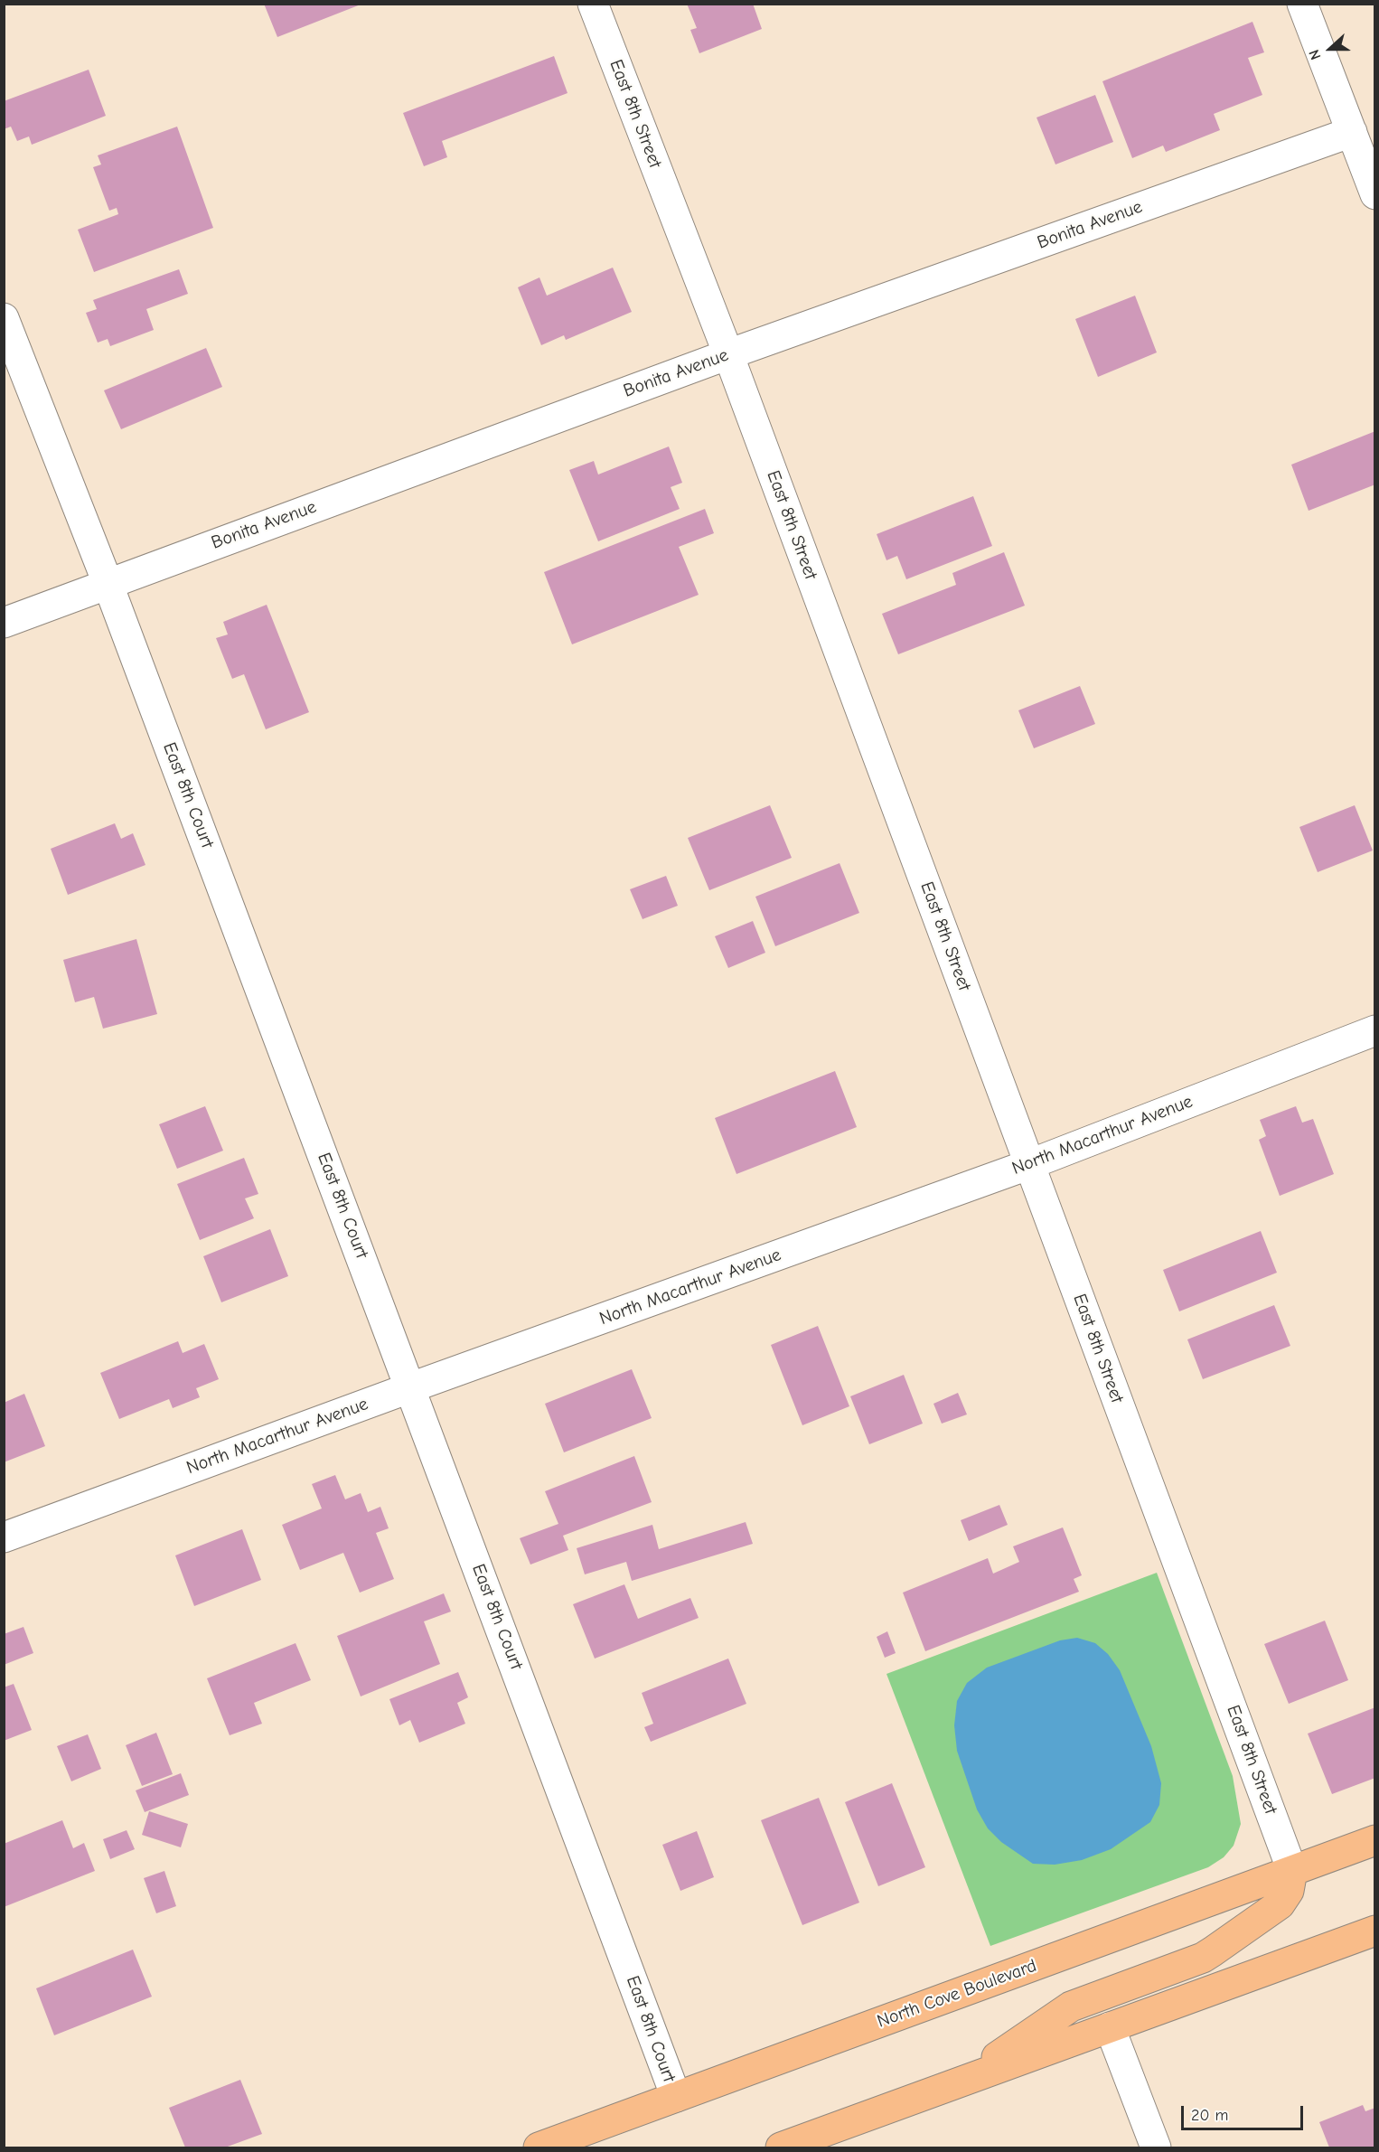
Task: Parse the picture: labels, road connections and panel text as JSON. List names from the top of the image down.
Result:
{
  "streets": {
    "main road": ["North Cove Boulevard"],
    "street": [
      "East 8th Street",
      "Bonita Avenue",
      "East 8th Court",
      "North Macarthur Avenue"
    ]
  },
  "crossings": [
    ["East 8th Street", "Bonita Avenue"],
    ["East 8th Street", "North Macarthur Avenue"],
    ["East 8th Street", "North Cove Boulevard"],
    ["Bonita Avenue", "East 8th Court"],
    ["East 8th Court", "North Macarthur Avenue"],
    ["East 8th Court", "North Cove Boulevard"]
  ],
  "scale_bar": "20 m",
  "north": "left"
}
